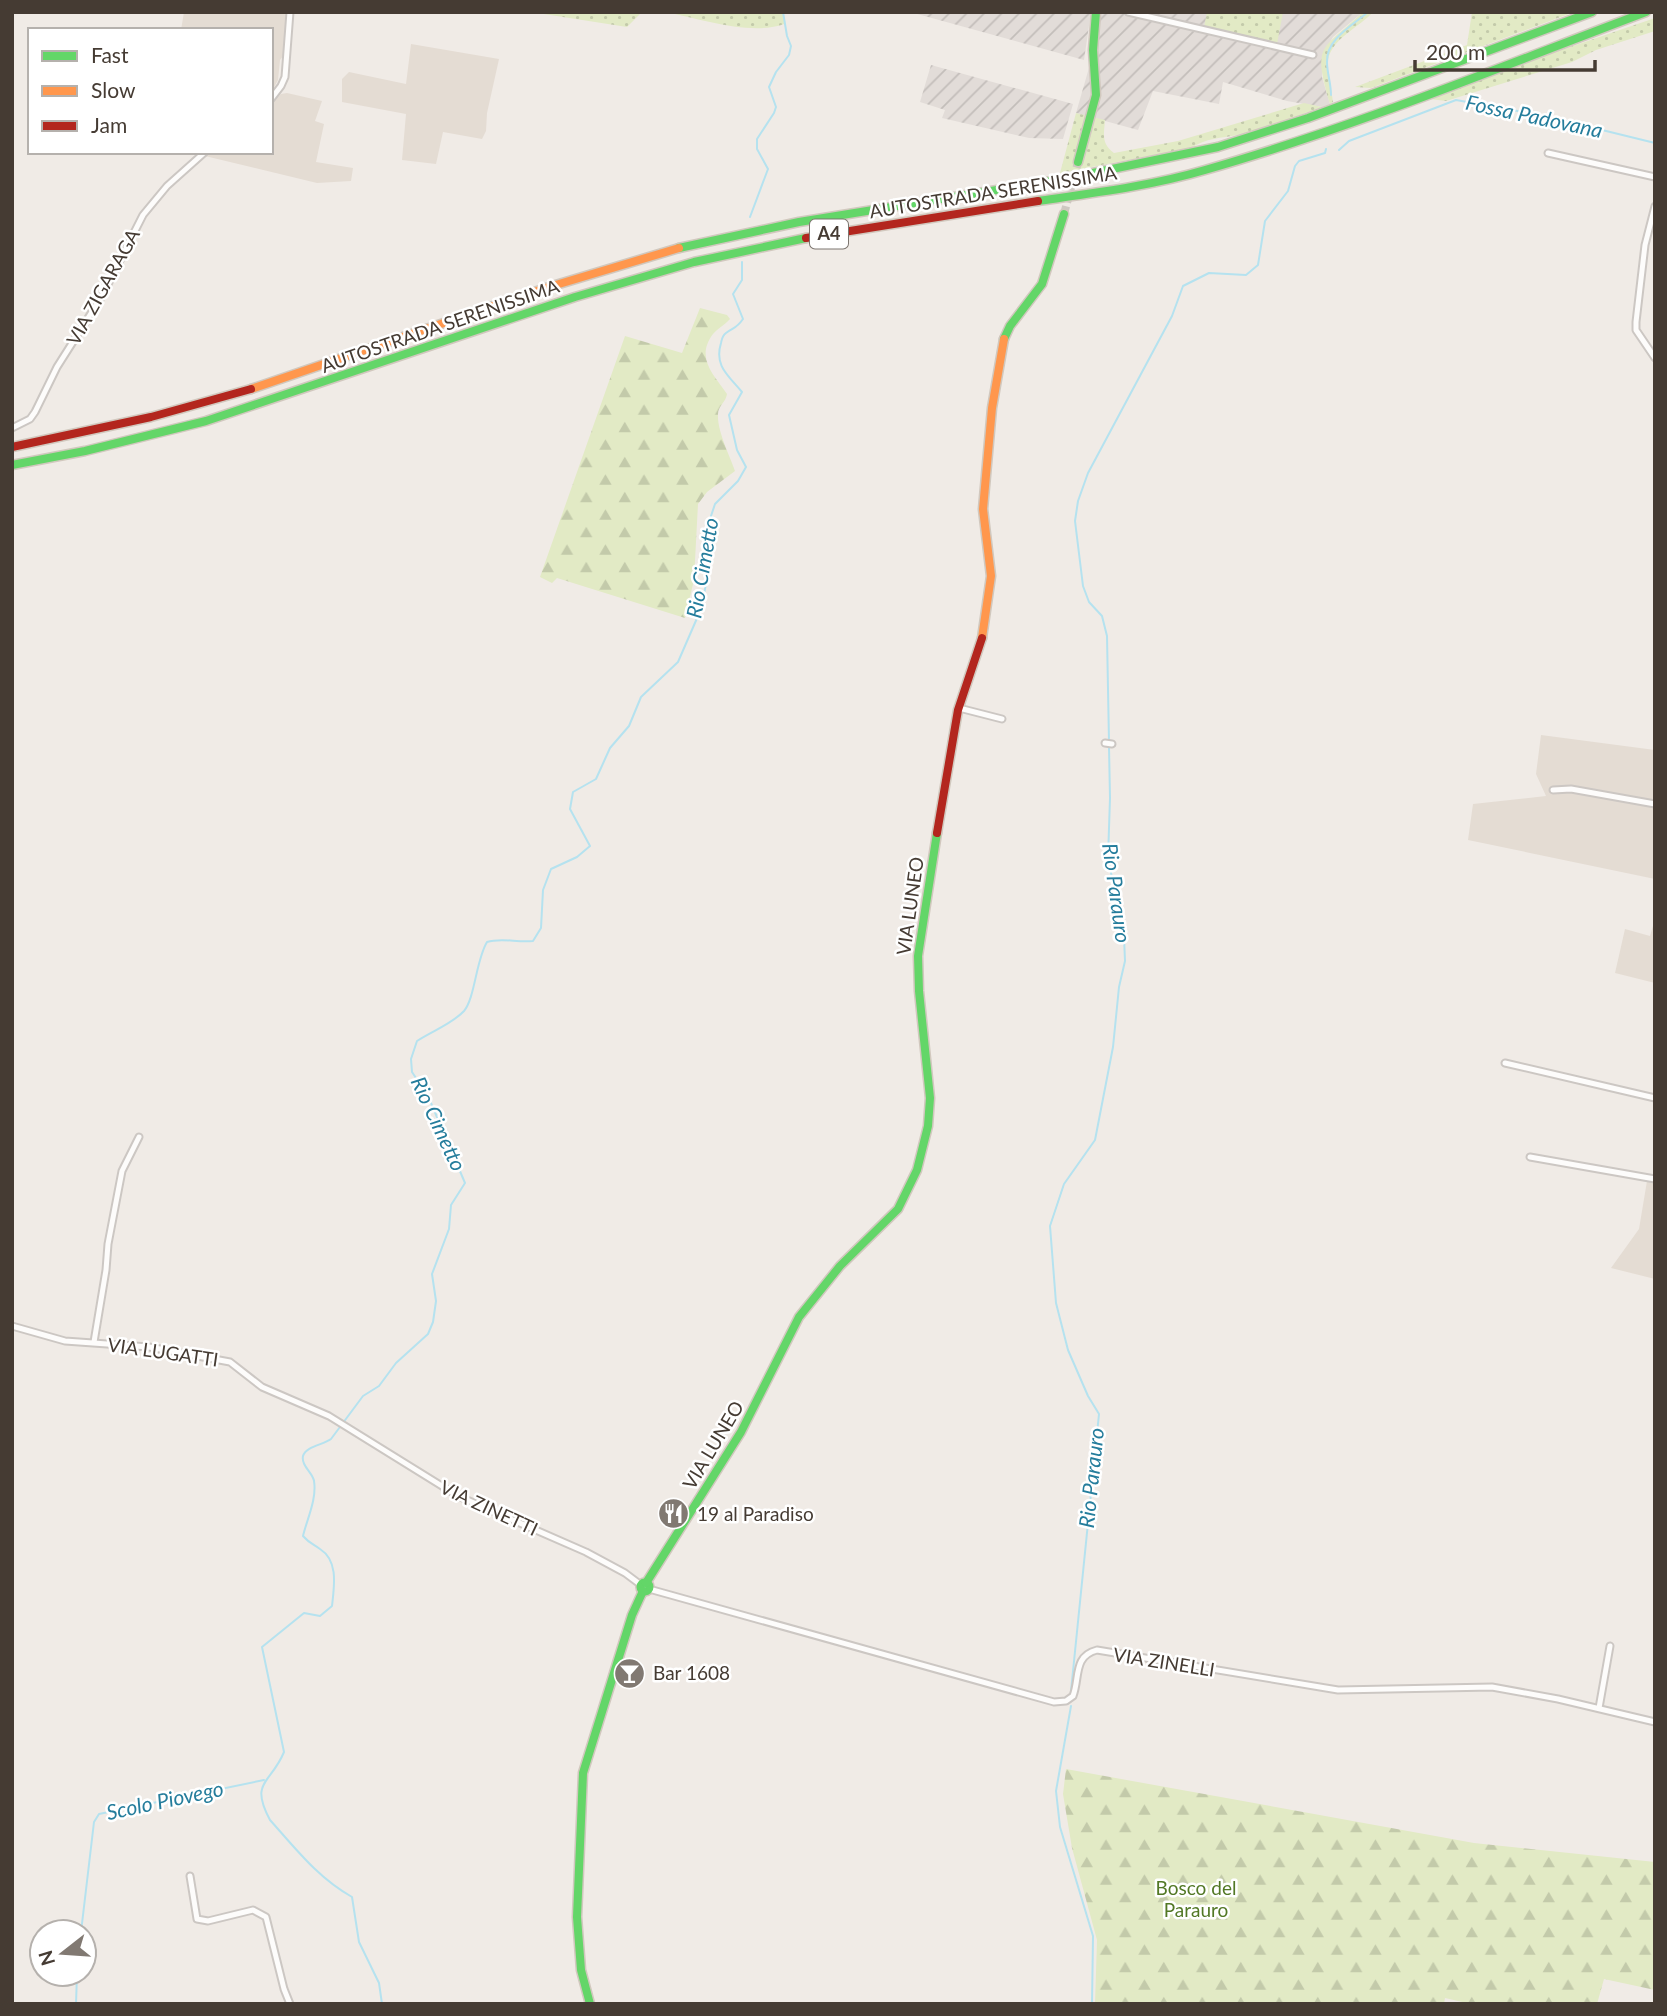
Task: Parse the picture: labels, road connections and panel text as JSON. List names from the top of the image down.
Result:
{
  "streets": {
    "main road": ["AUTOSTRADA SERENISSIMA", "A4", "VIA LUNEO"],
    "street": [
      "VIA ZIGARAGA",
      "VIA LUGATTI",
      "VIA ZINETTI",
      "VIA ZINELLI"
    ]
  },
  "crossings": [
    ["VIA LUNEO", "VIA ZINETTI"],
    ["VIA LUNEO", "VIA ZINELLI"],
    ["VIA LUGATTI", "VIA ZINETTI"],
    ["VIA ZINETTI", "VIA ZINELLI"]
  ],
  "water": [
    "Fossa Padovana",
    "Rio Cimetto",
    "Rio Parauro",
    "Scolo Piovego"
  ],
  "parks": ["Bosco del Parauro"],
  "places": {
    "restaurant": ["19 al Paradiso"],
    "bar": ["Bar 1608"]
  },
  "legend": ["Fast", "Slow", "Jam"],
  "scale_bar": "200 m",
  "north": "left"
}
